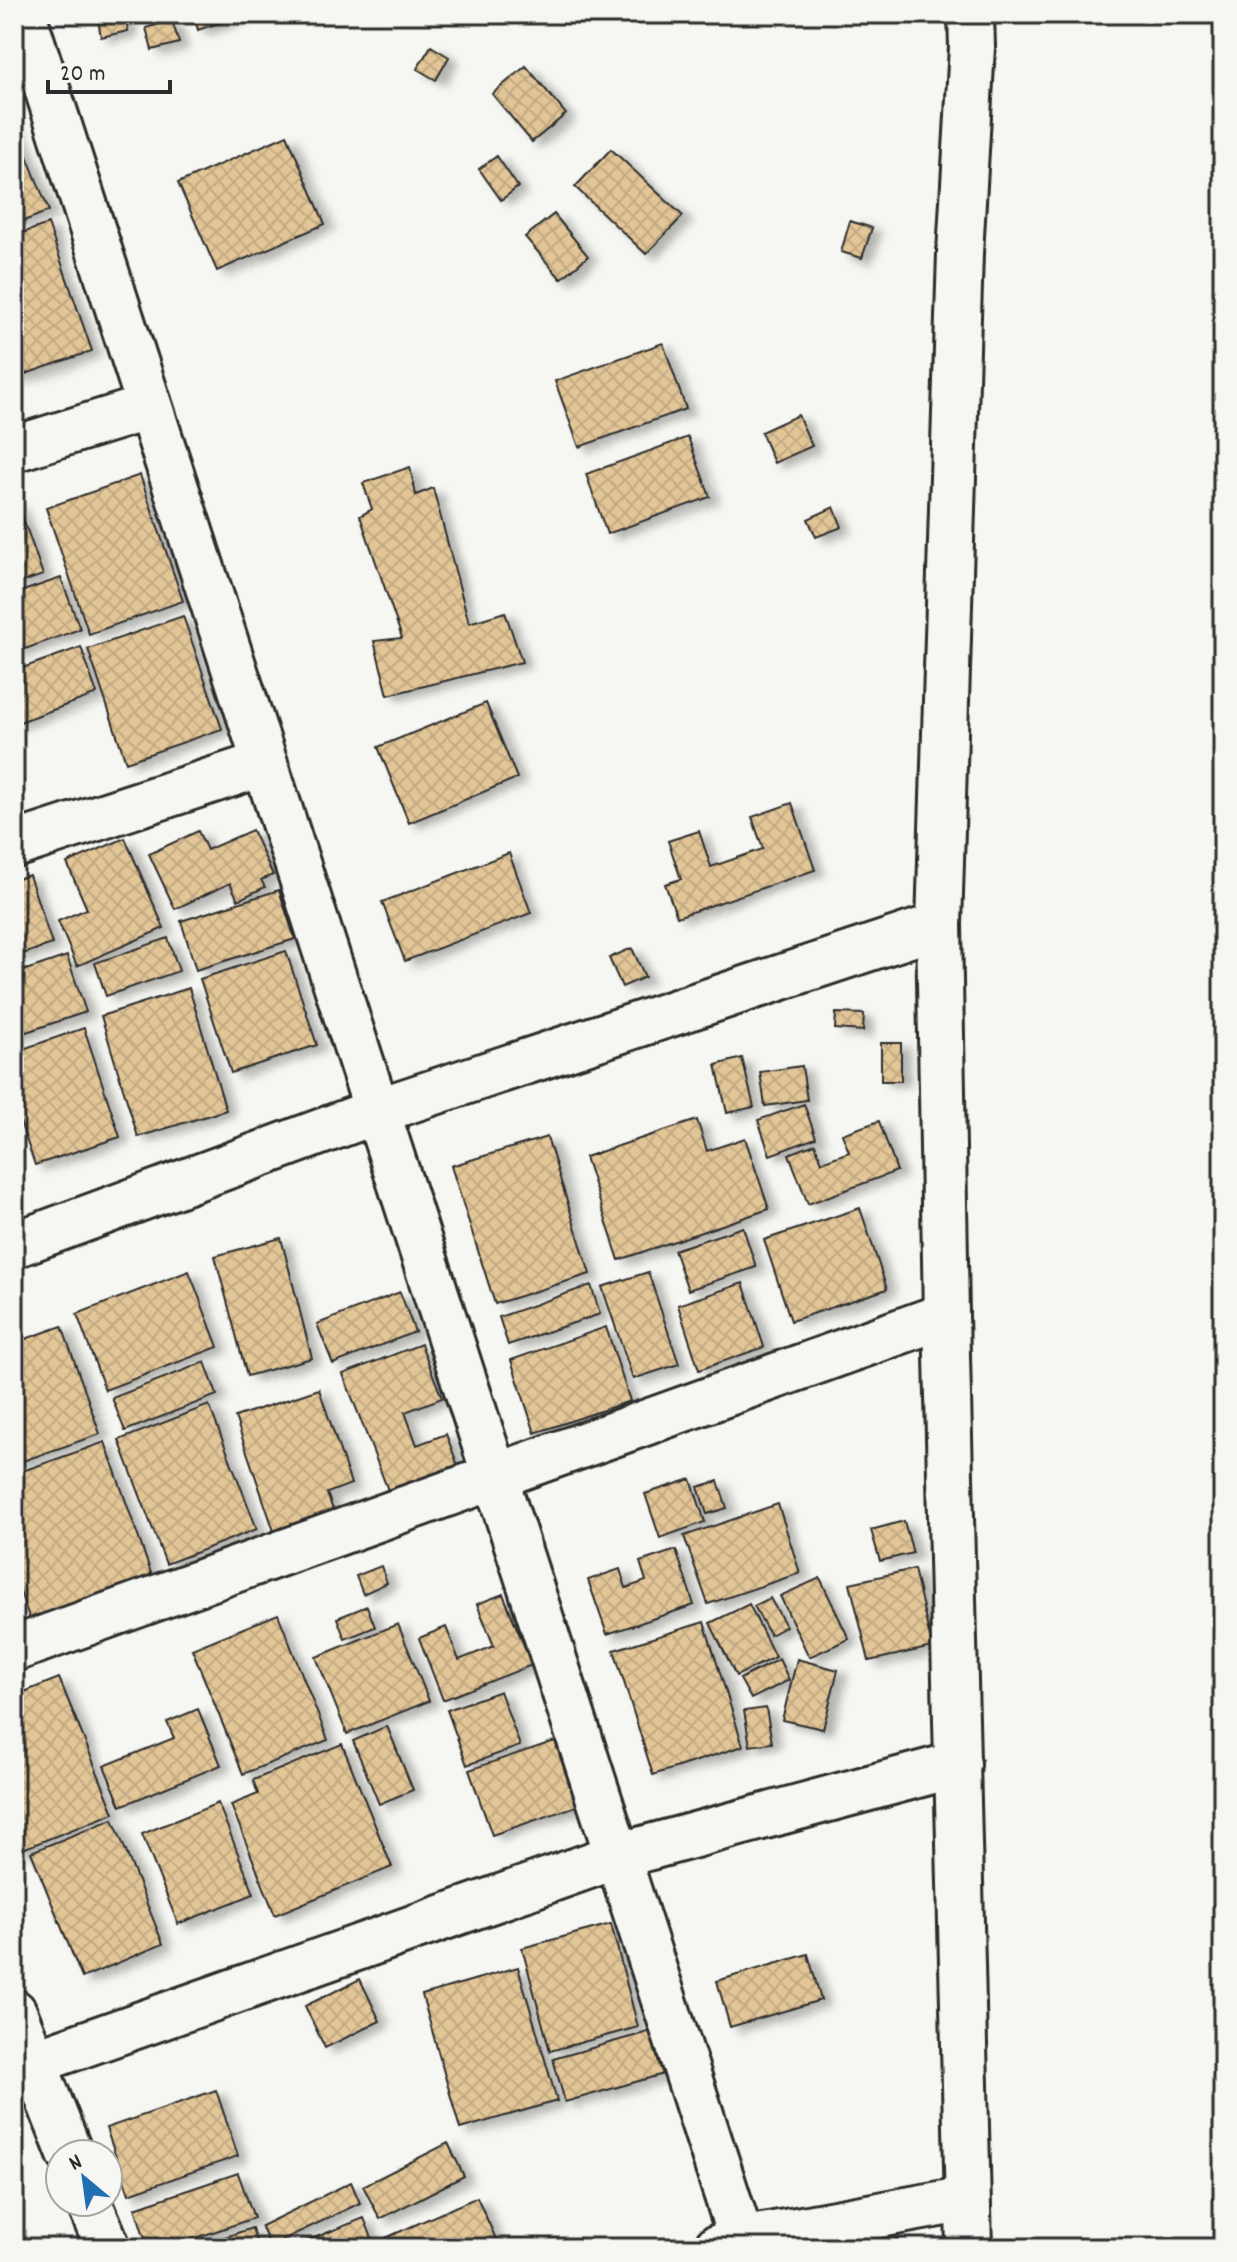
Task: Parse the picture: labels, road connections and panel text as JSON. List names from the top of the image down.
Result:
{
  "scale_bar": "20 m",
  "north": "top left"
}
